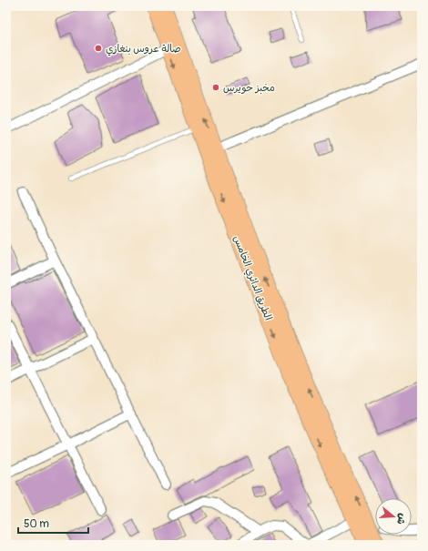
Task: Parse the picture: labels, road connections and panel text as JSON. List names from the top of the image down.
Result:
{
  "streets": {
    "main road": ["الطريق الدائري الخامس"]
  },
  "places": ["صالة عروس بنغازي", "مخبز حويرس"],
  "scale_bar": "50 m",
  "north": "right"
}
